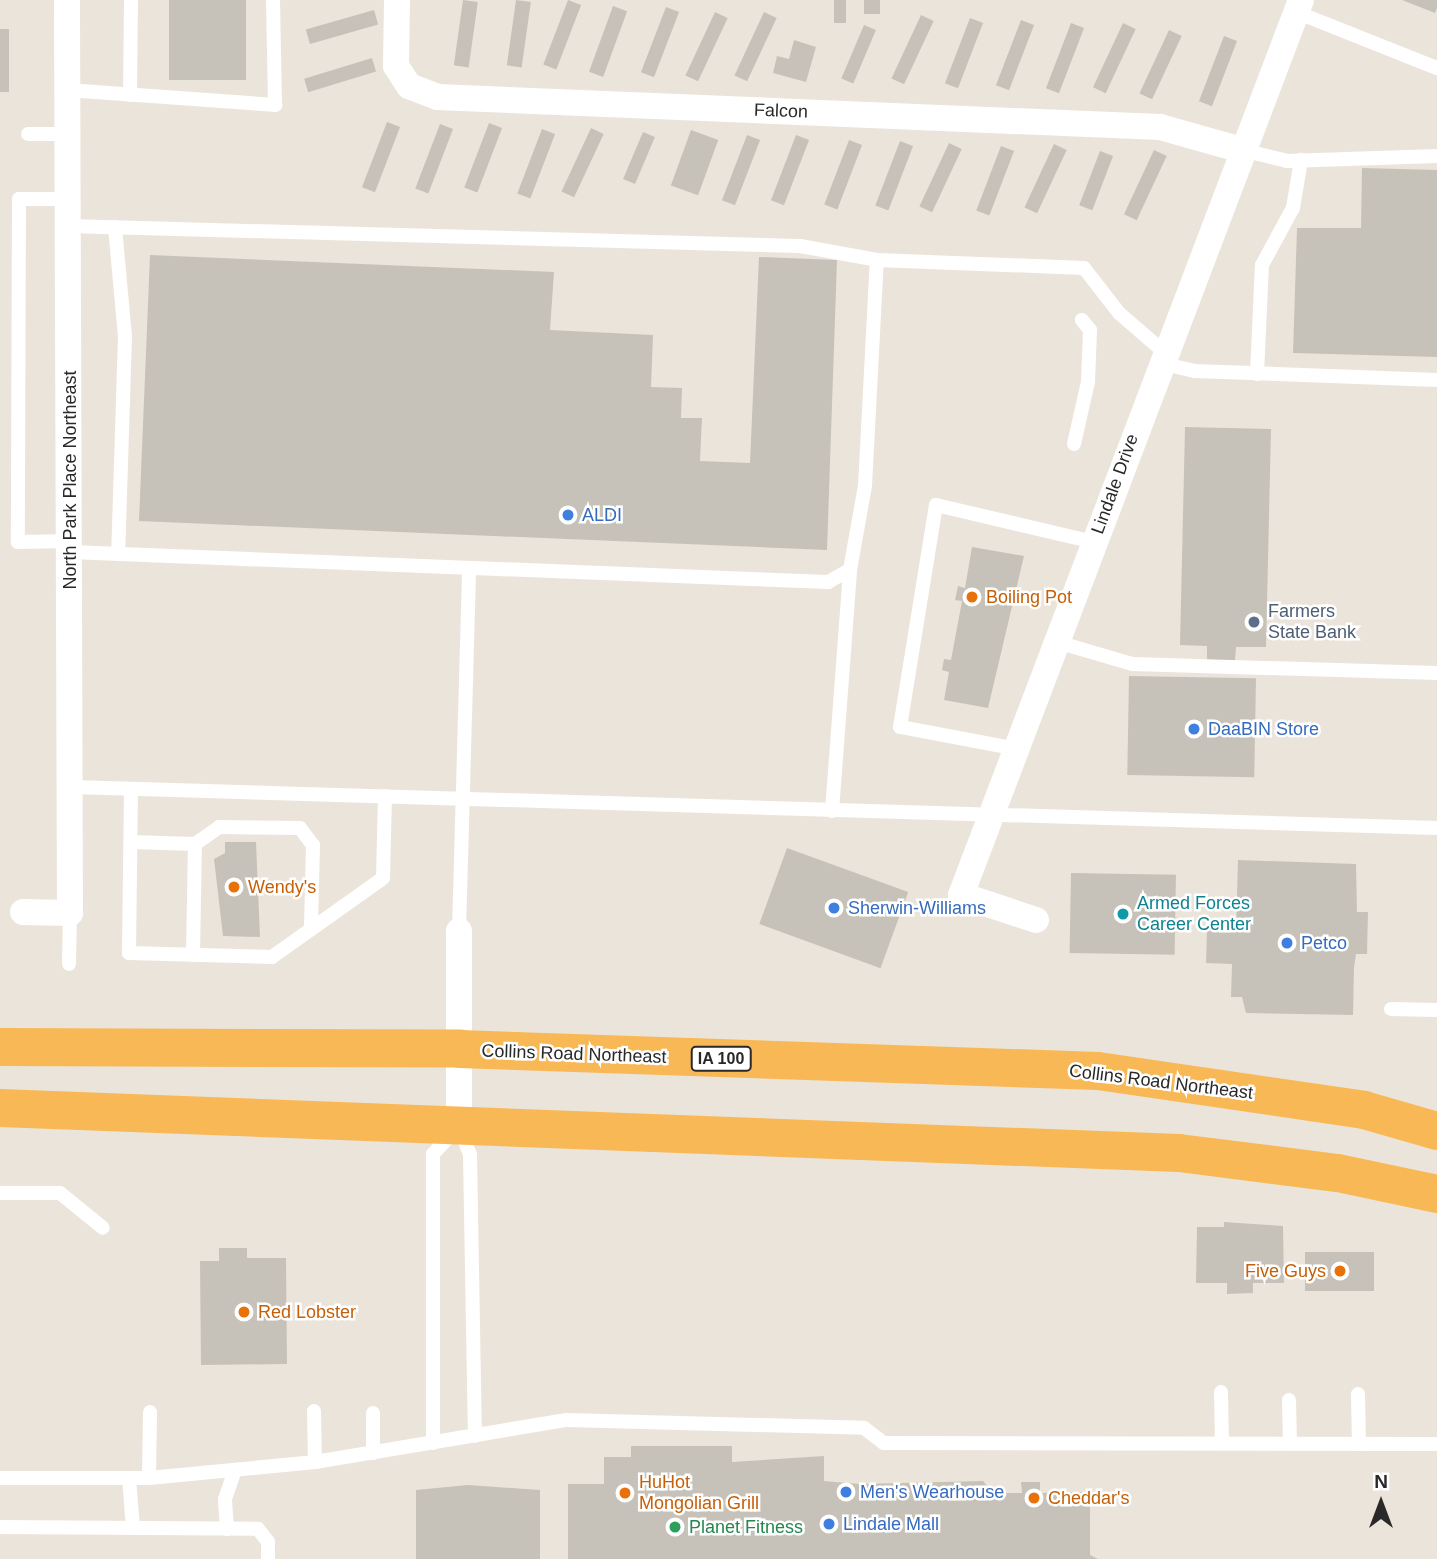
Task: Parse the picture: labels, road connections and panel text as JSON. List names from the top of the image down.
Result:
{
  "streets": {
    "highway": ["Collins Road Northeast", "IA 100"],
    "street": ["Falcon", "North Park Place Northeast", "Lindale Drive"]
  },
  "crossings": [
    ["Falcon", "Lindale Drive"]
  ],
  "places": [
    "ALDI",
    "Boiling Pot",
    "Farmers State Bank",
    "DaaBIN Store",
    "Wendy's",
    "Sherwin-Williams",
    "Armed Forces Career Center",
    "Petco",
    "Five Guys",
    "Red Lobster",
    "Men's Wearhouse",
    "HuHot Mongolian Grill",
    "Cheddar's",
    "Lindale Mall",
    "Planet Fitness"
  ],
  "north": "top"
}
